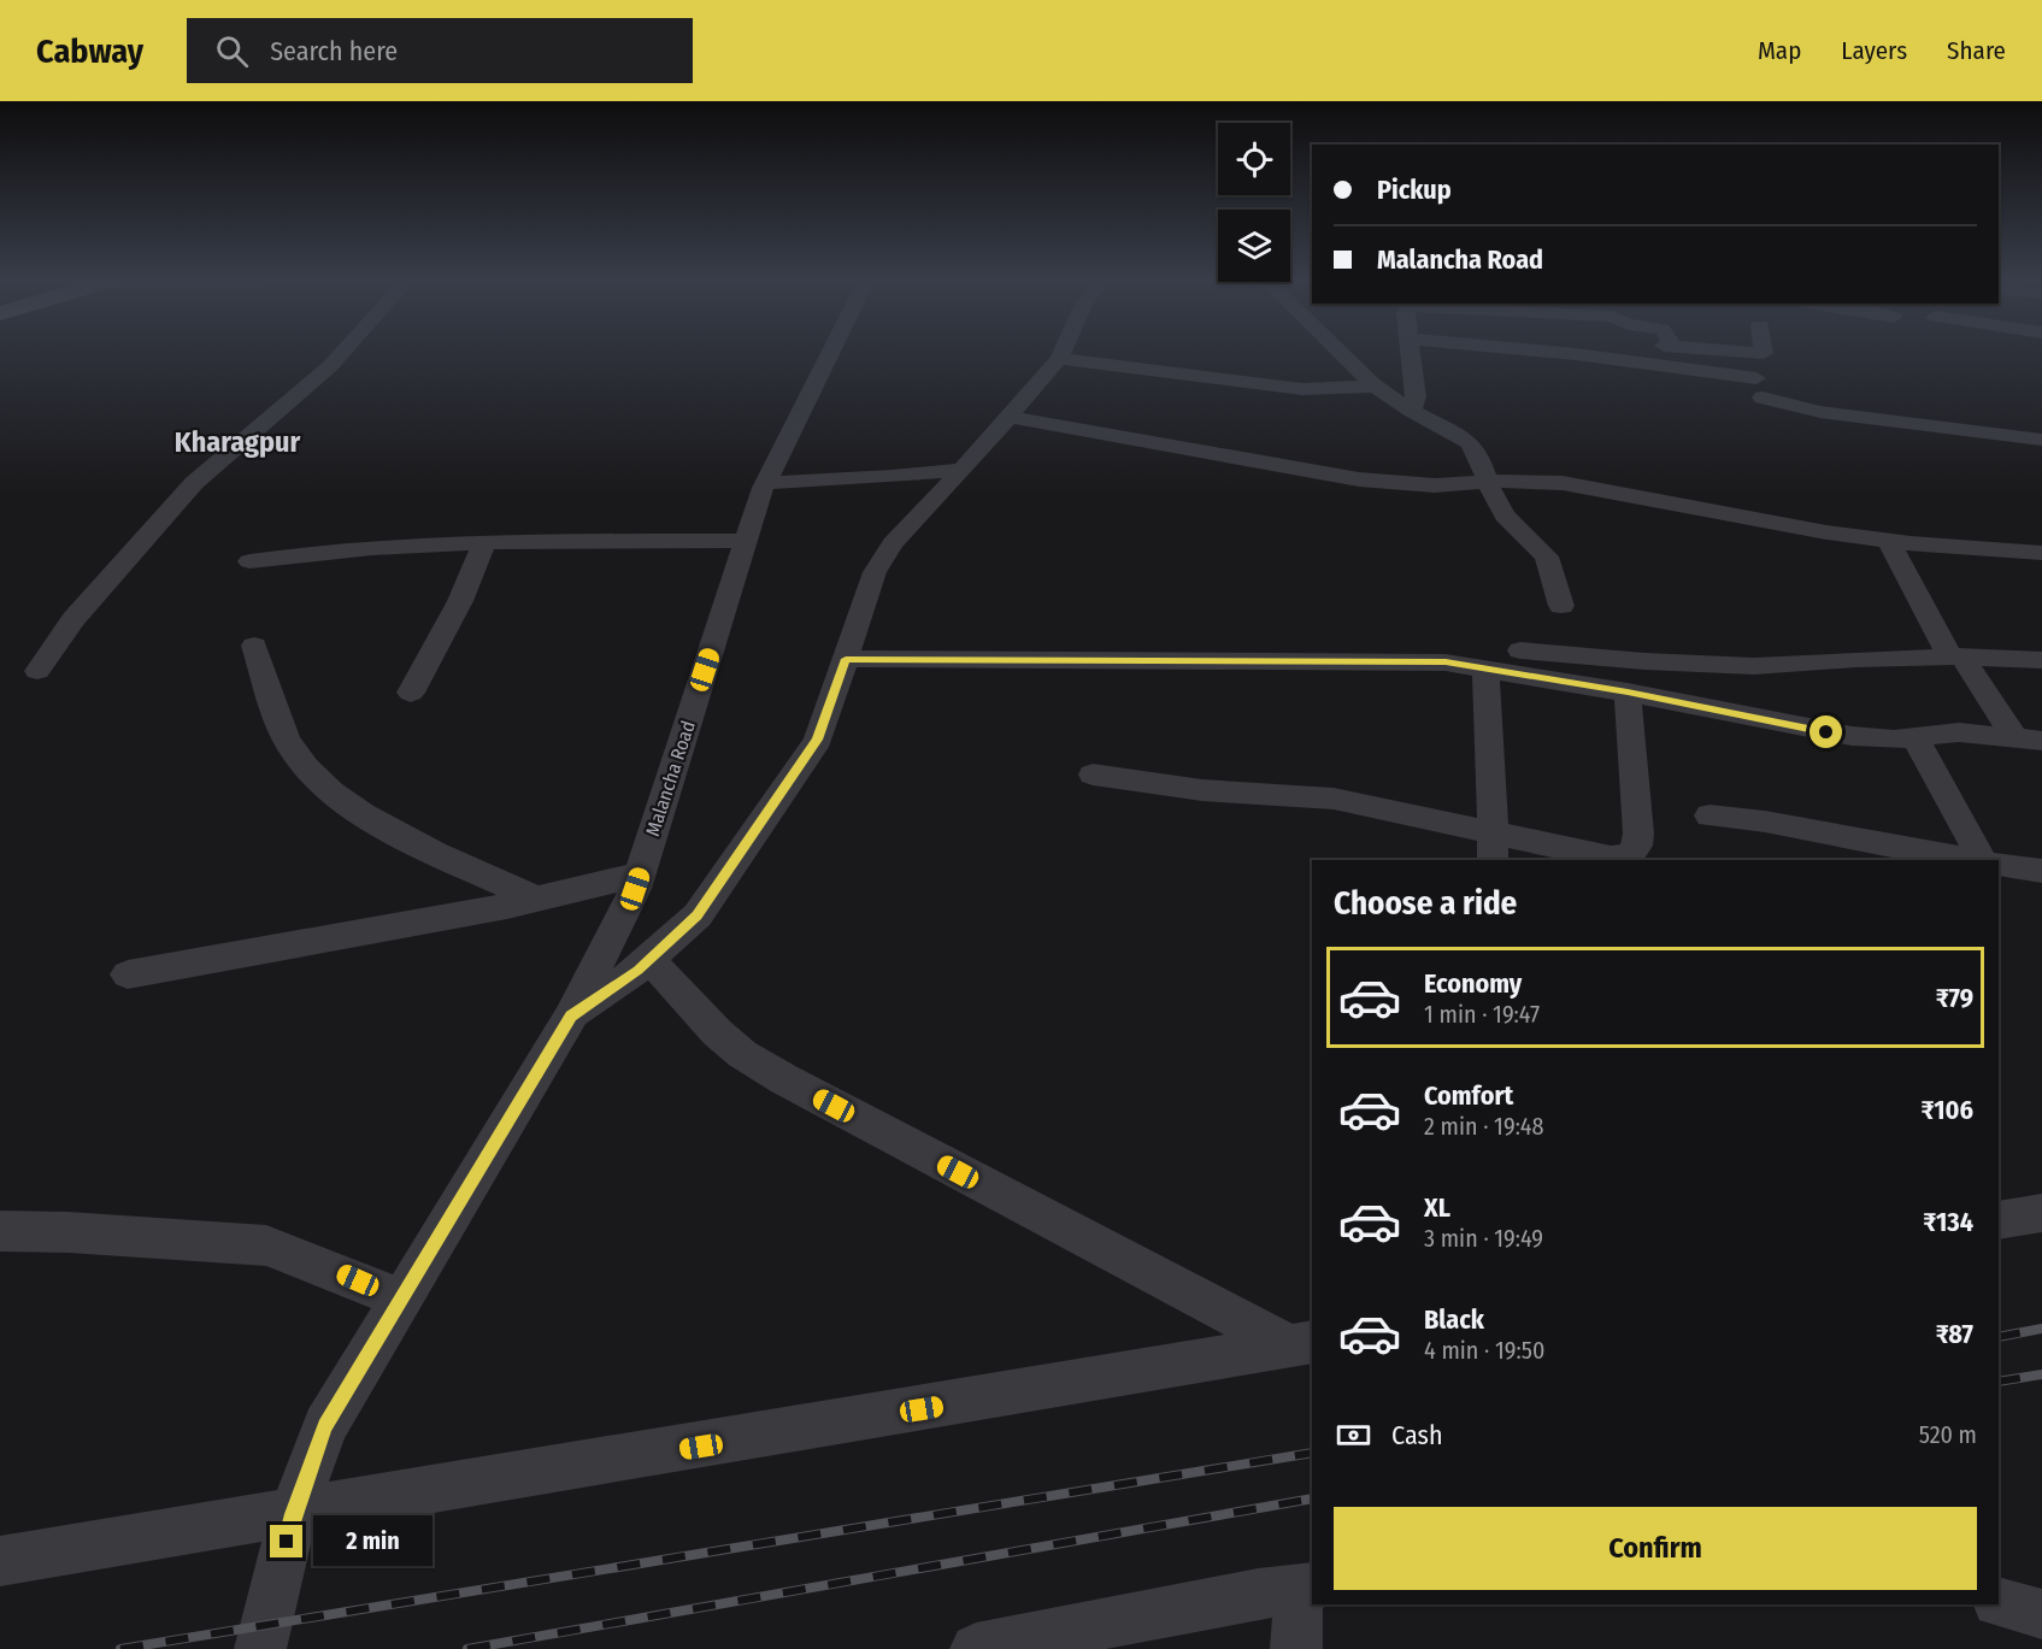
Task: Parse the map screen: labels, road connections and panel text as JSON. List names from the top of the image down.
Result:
{
  "streets": {
    "street": ["Malancha Road"]
  },
  "districts": ["Kharagpur"],
  "page": {
    "header": "Cabway",
    "search": "Search here",
    "nav": ["Map", "Layers", "Share"],
    "banner": ["Pickup", "Malancha Road"],
    "heading": "Choose a ride",
    "list": [
      {
        "name": "Economy",
        "note": "1 min · 19:47",
        "value": "₹79"
      },
      {
        "name": "Comfort",
        "note": "2 min · 19:48",
        "value": "₹106"
      },
      {
        "name": "XL",
        "note": "3 min · 19:49",
        "value": "₹134"
      },
      {
        "name": "Black",
        "note": "4 min · 19:50",
        "value": "₹87"
      }
    ],
    "pay": ["Cash", "520 m"],
    "buttons": "Confirm",
    "bubble": "2 min"
  }
}
